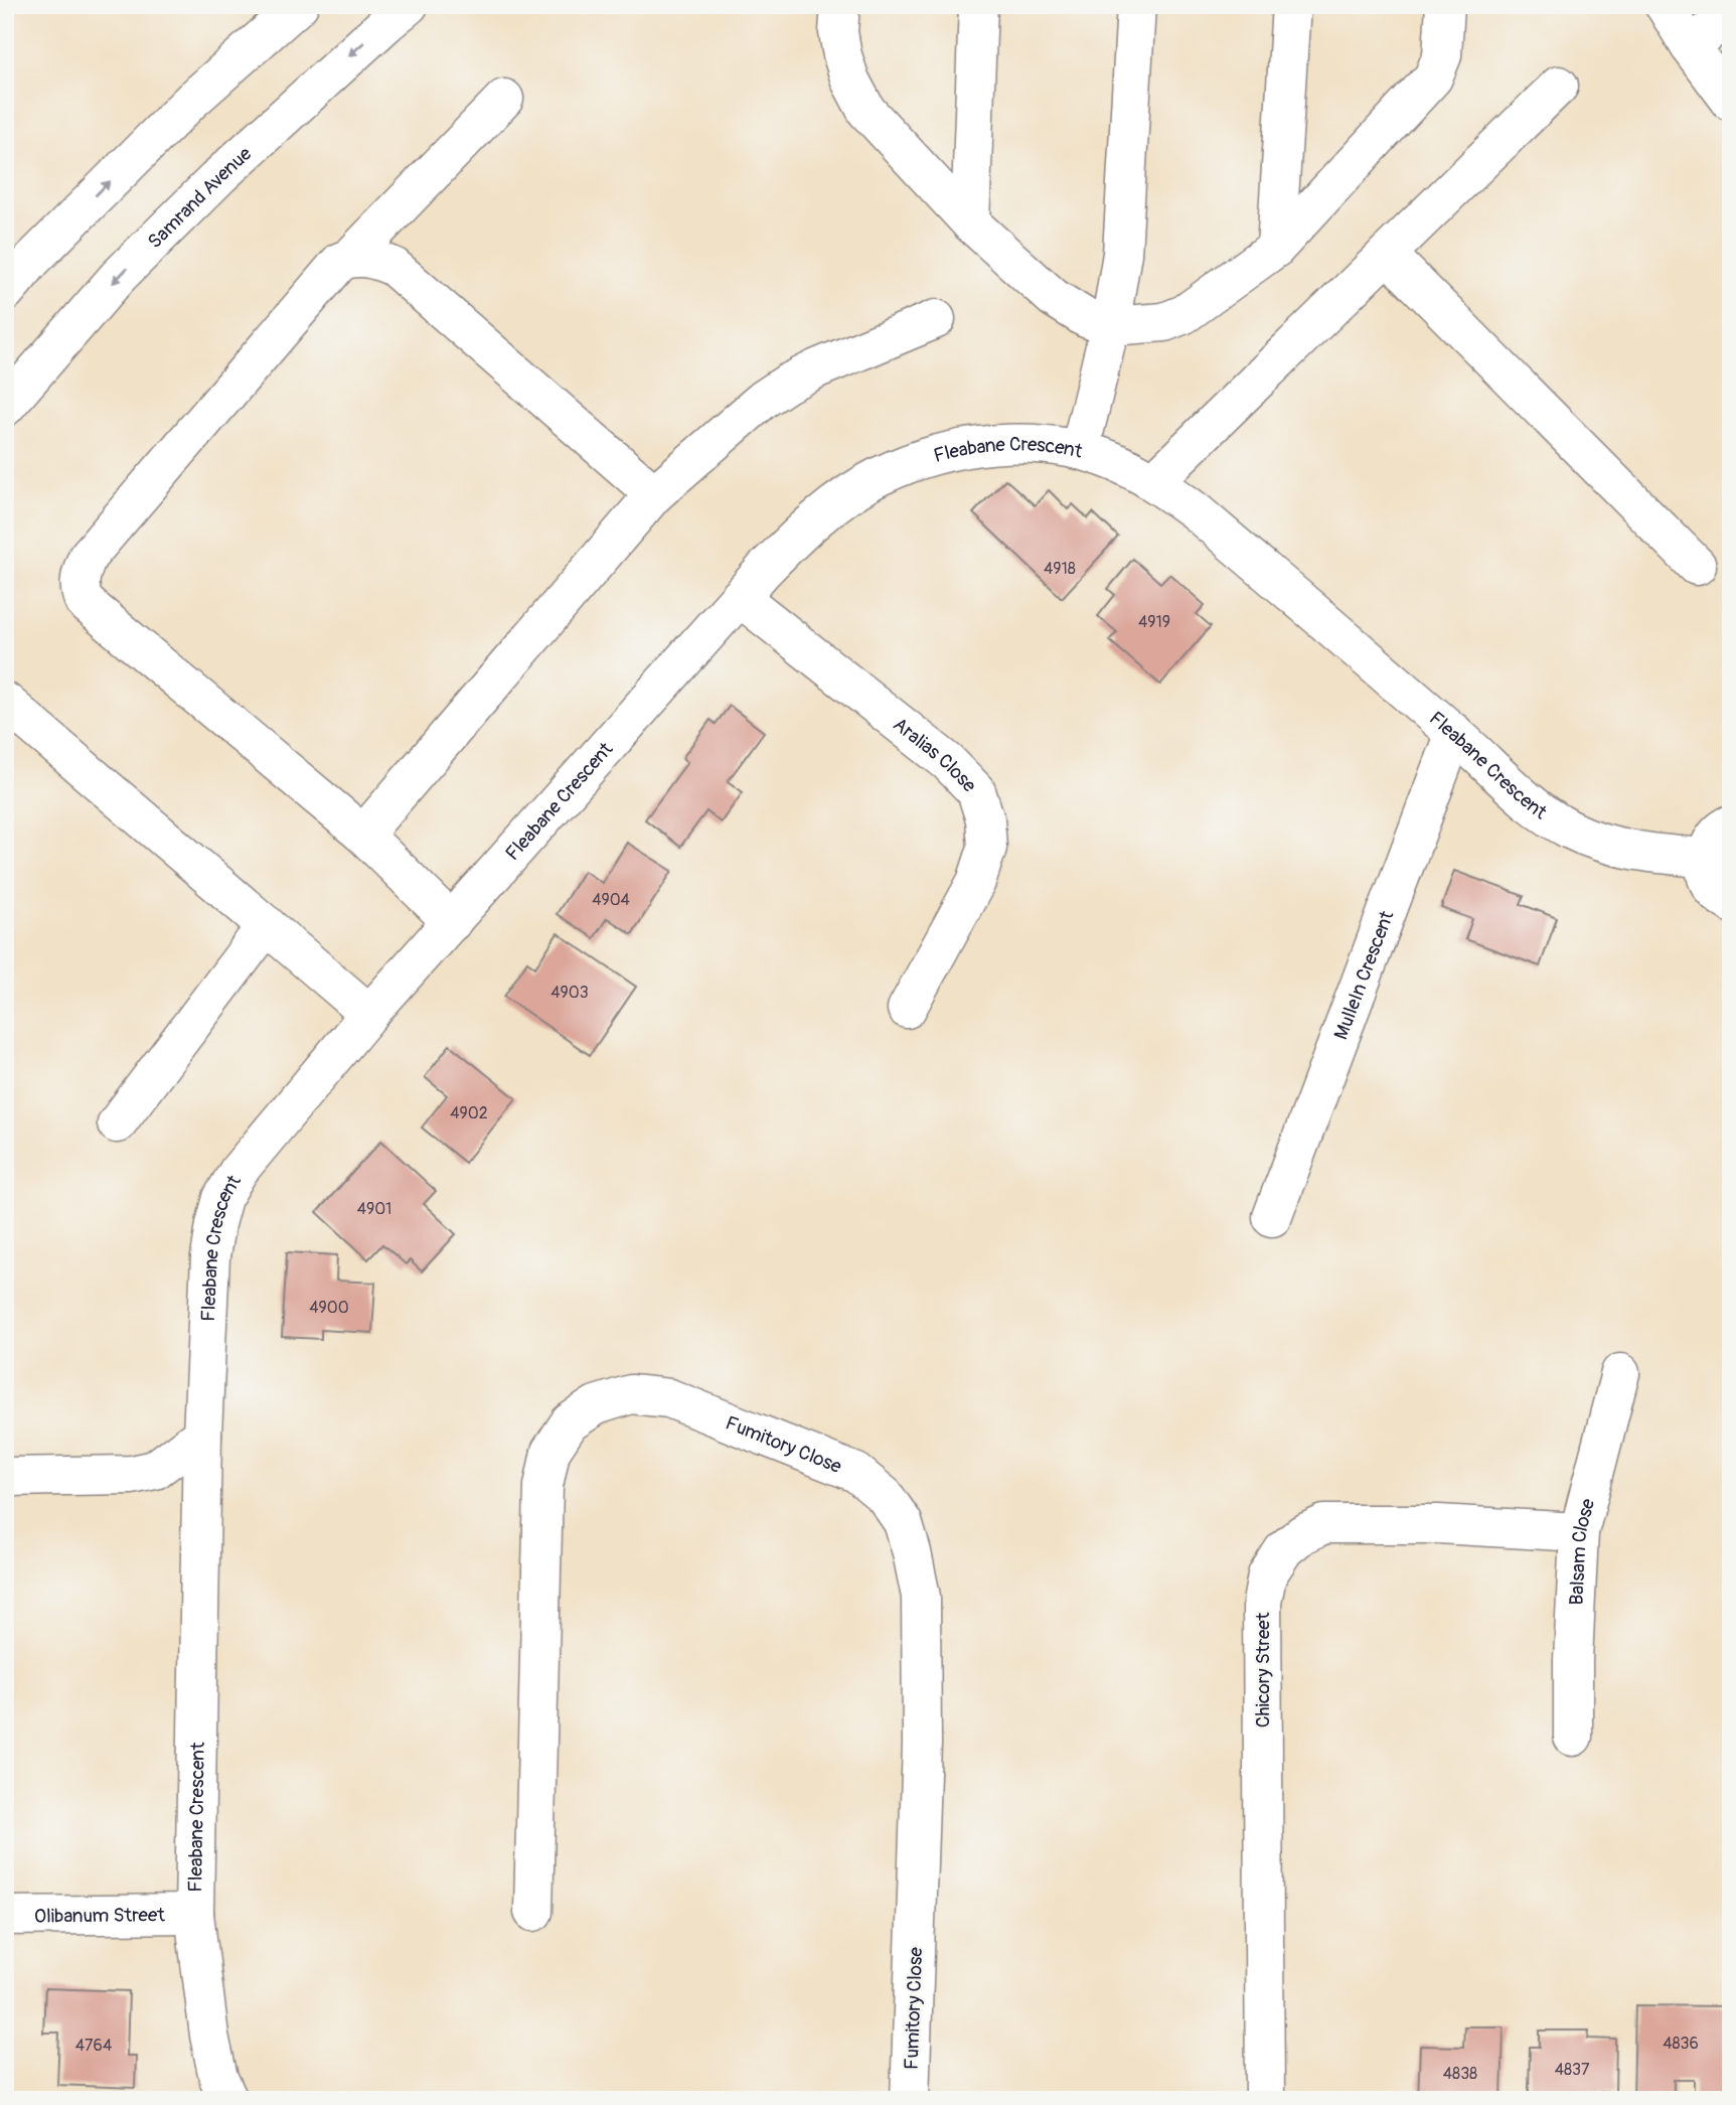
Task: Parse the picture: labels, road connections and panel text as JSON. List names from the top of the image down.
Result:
{
  "streets": {
    "street": [
      "Samrand Avenue",
      "Fleabane Crescent",
      "Aralias Close",
      "MulleIn Crescent",
      "Fumitory Close",
      "Balsam Close",
      "Chicory Street",
      "Olibanum Street"
    ]
  },
  "crossings": [
    ["Fleabane Crescent", "Aralias Close"],
    ["Fleabane Crescent", "MulleIn Crescent"],
    ["Fleabane Crescent", "Olibanum Street"],
    ["Balsam Close", "Chicory Street"]
  ],
  "house_numbers": [
    "4918",
    "4919",
    "4904",
    "4903",
    "4902",
    "4901",
    "4900",
    "4836",
    "4764",
    "4837",
    "4838"
  ]
}
